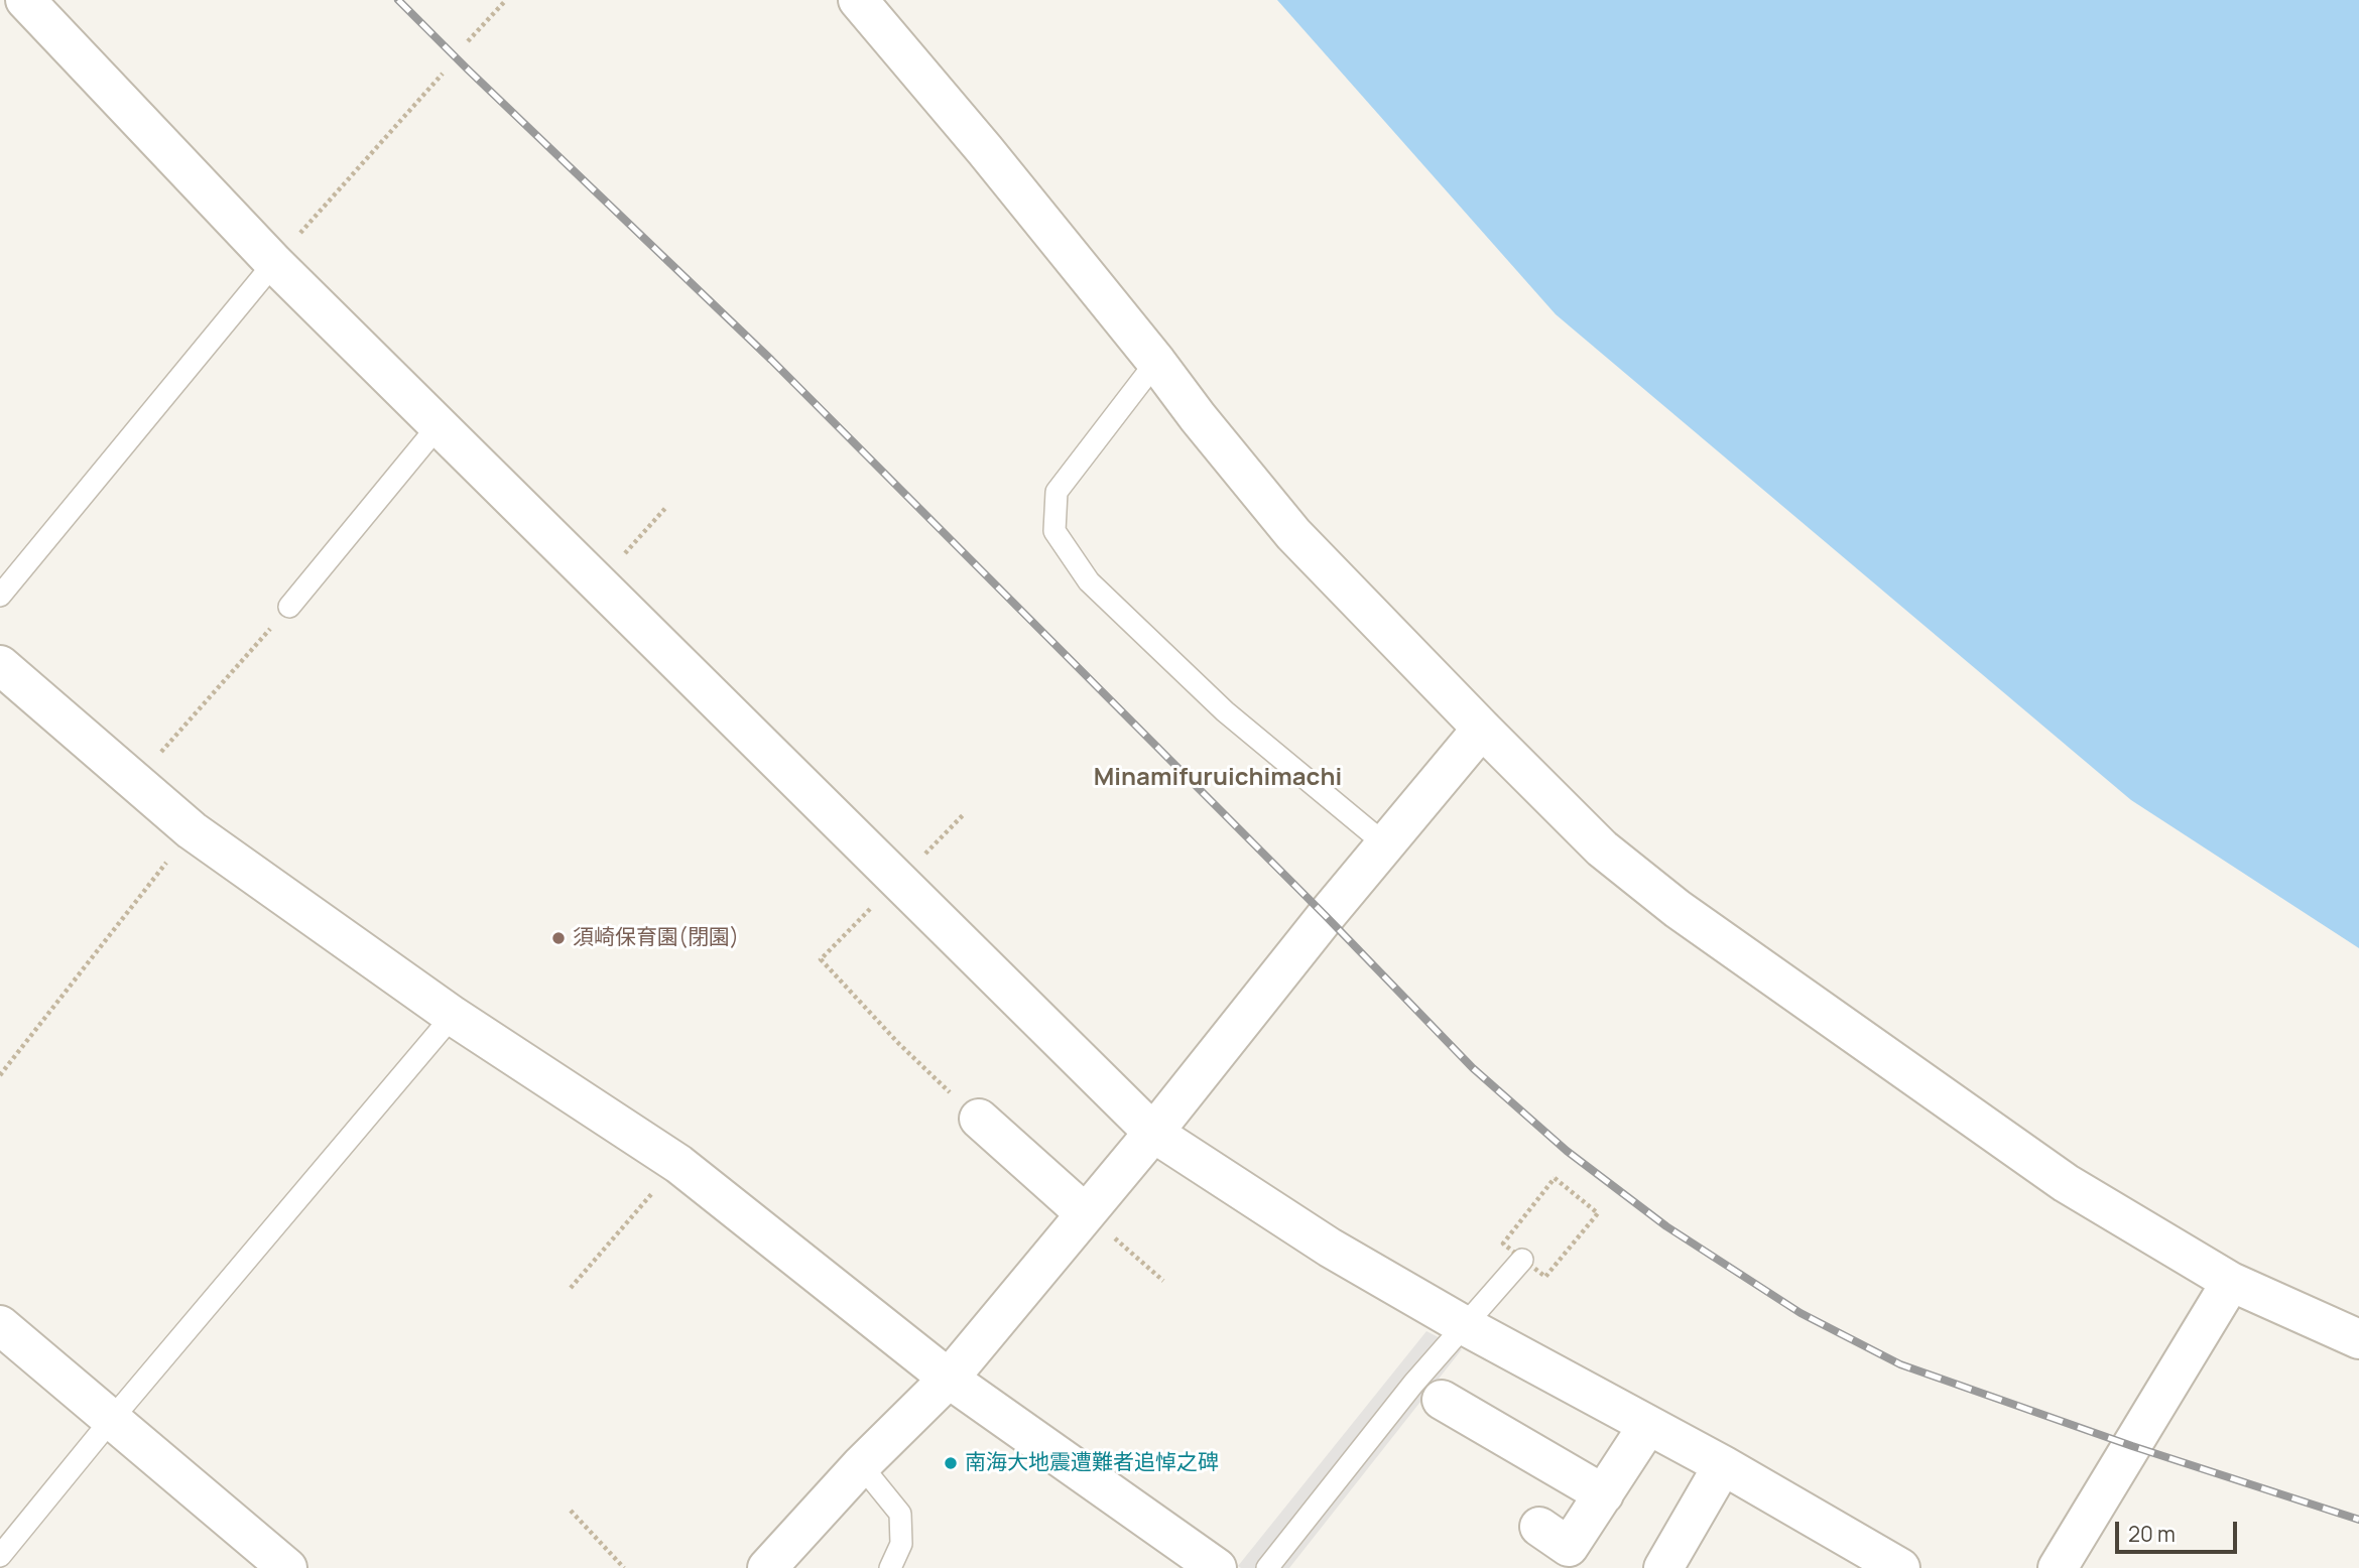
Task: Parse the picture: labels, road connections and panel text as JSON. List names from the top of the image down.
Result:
{
  "districts": ["Minamifuruichimachi"],
  "places": ["須崎保育園(閉園)", "南海大地震遭難者追悼之碑"],
  "scale_bar": "20 m"
}
